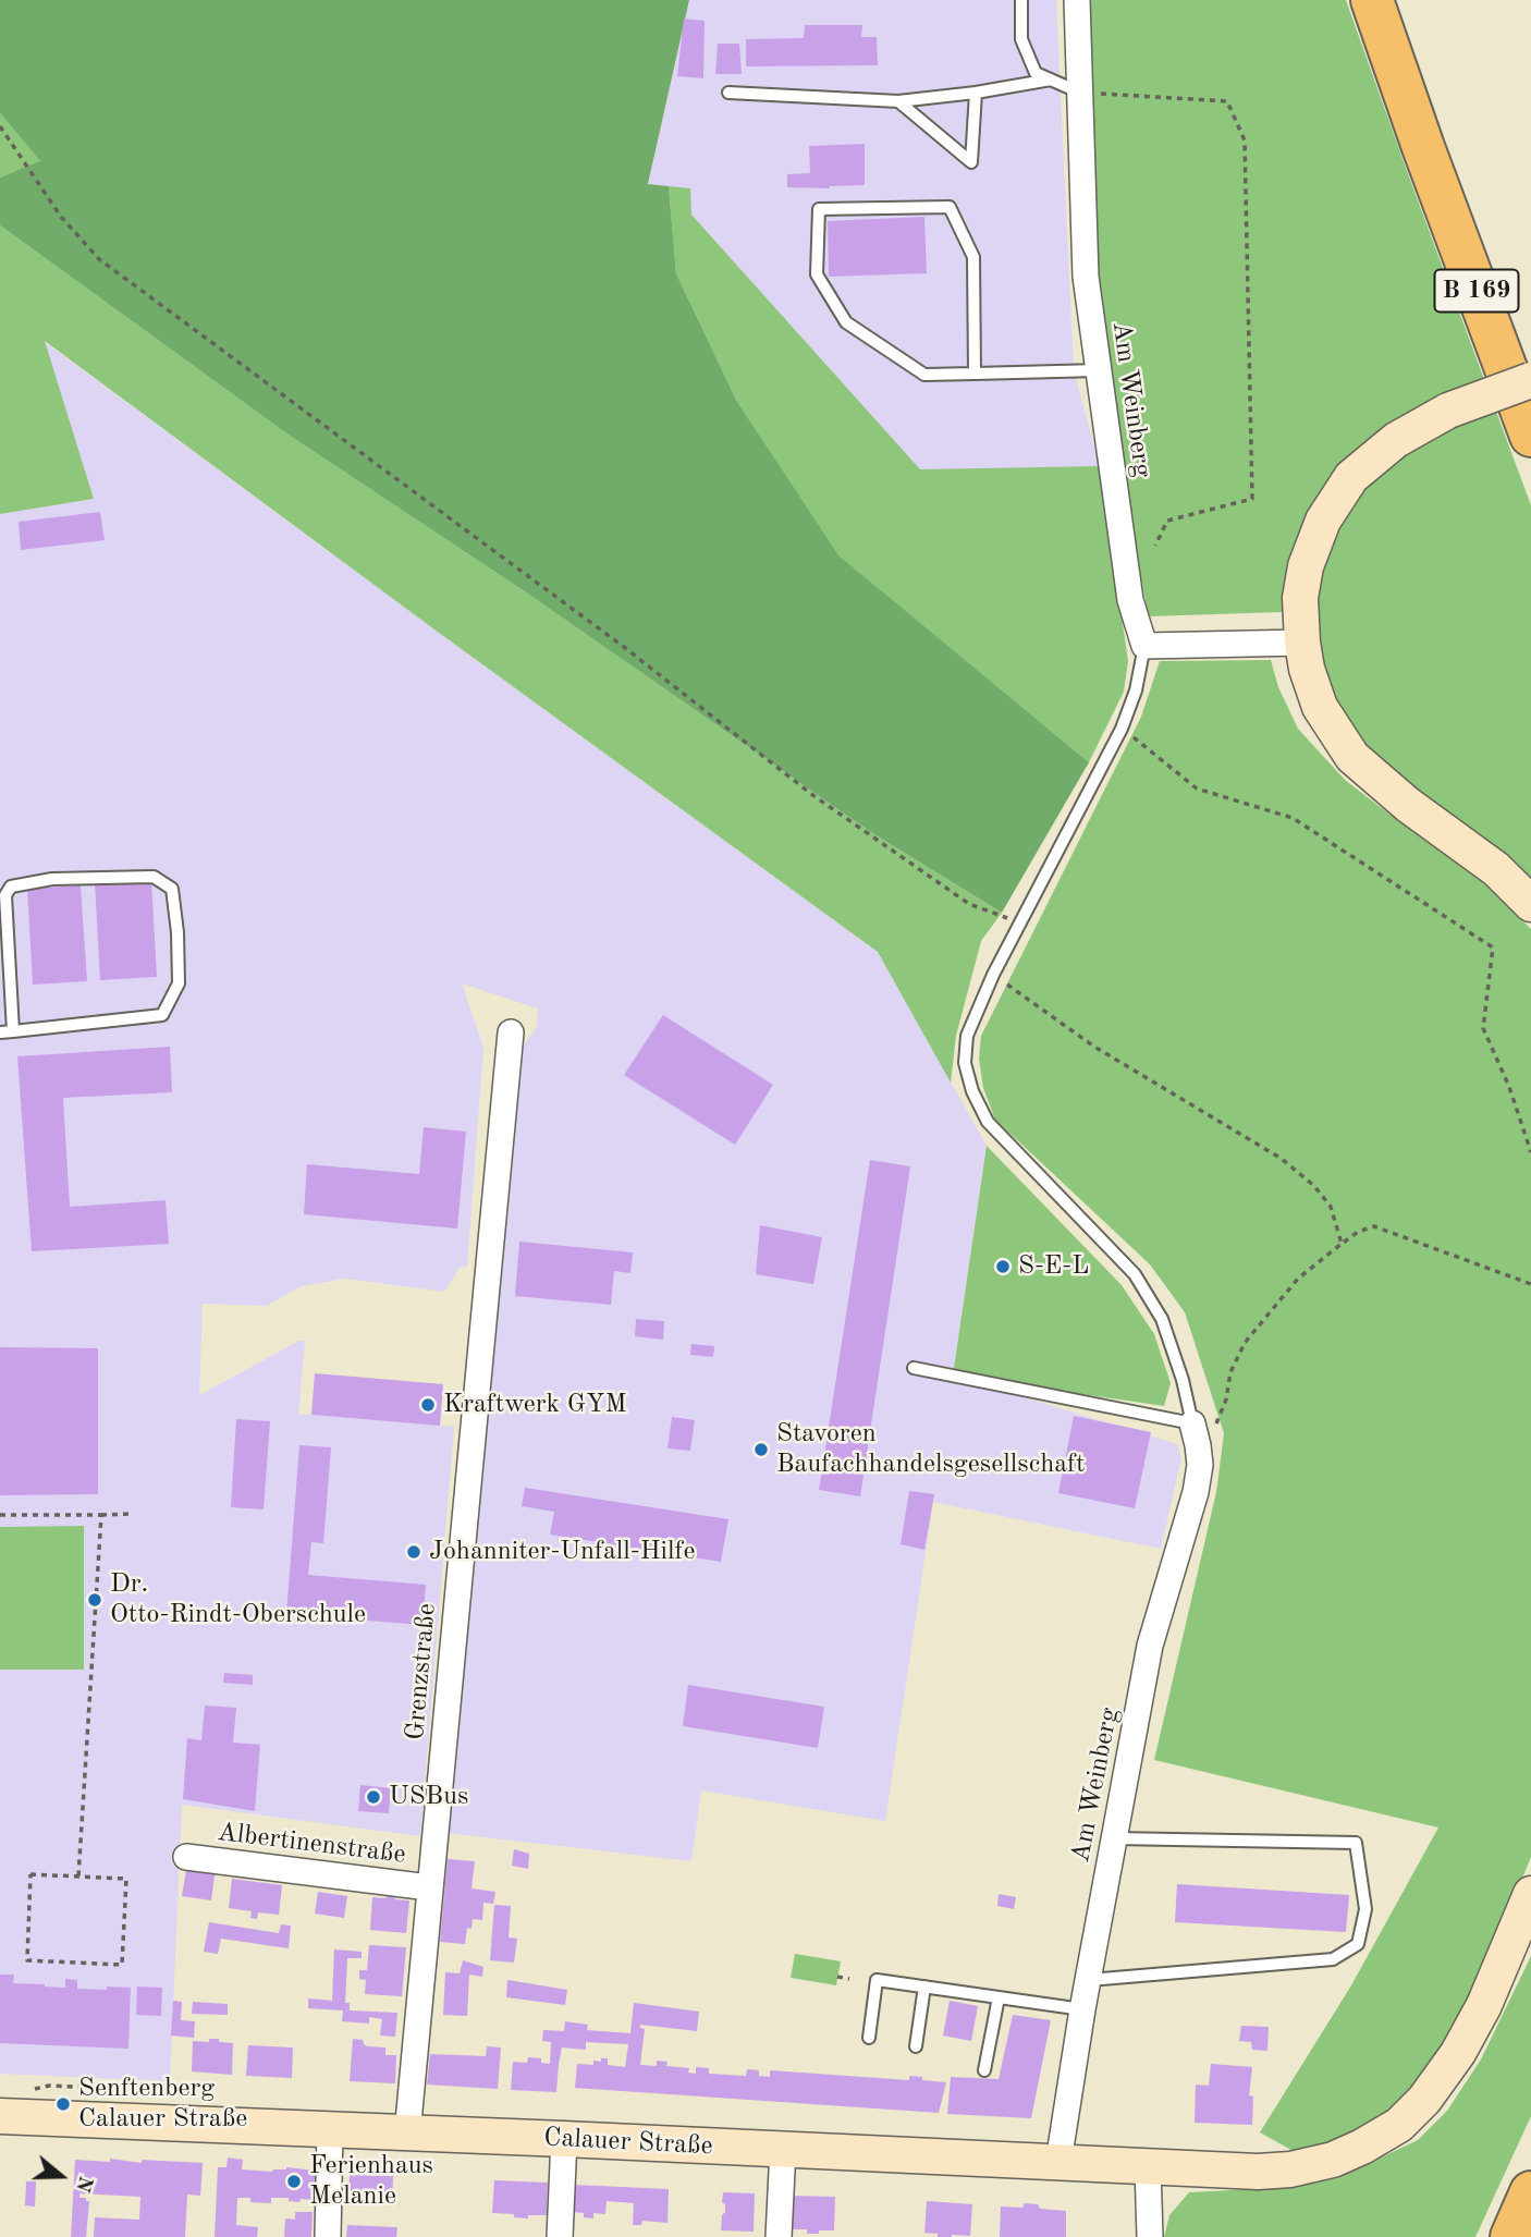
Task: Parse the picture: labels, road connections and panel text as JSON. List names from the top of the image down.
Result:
{
  "streets": {
    "highway": ["B 169"],
    "street": [
      "Am Weinberg",
      "Grenzstraße",
      "Albertinenstraße",
      "Calauer Straße"
    ]
  },
  "crossings": [
    ["Am Weinberg", "Calauer Straße"],
    ["Grenzstraße", "Albertinenstraße"],
    ["Grenzstraße", "Calauer Straße"]
  ],
  "places": [
    "S-E-L",
    "Kraftwerk GYM",
    "Stavoren Baufachhandelsgesellschaft",
    "Johanniter-Unfall-Hilfe",
    "Dr. Otto-Rindt-Oberschule",
    "USBus",
    "Senftenberg Calauer Straße",
    "Ferienhaus Melanie"
  ],
  "north": "right"
}
